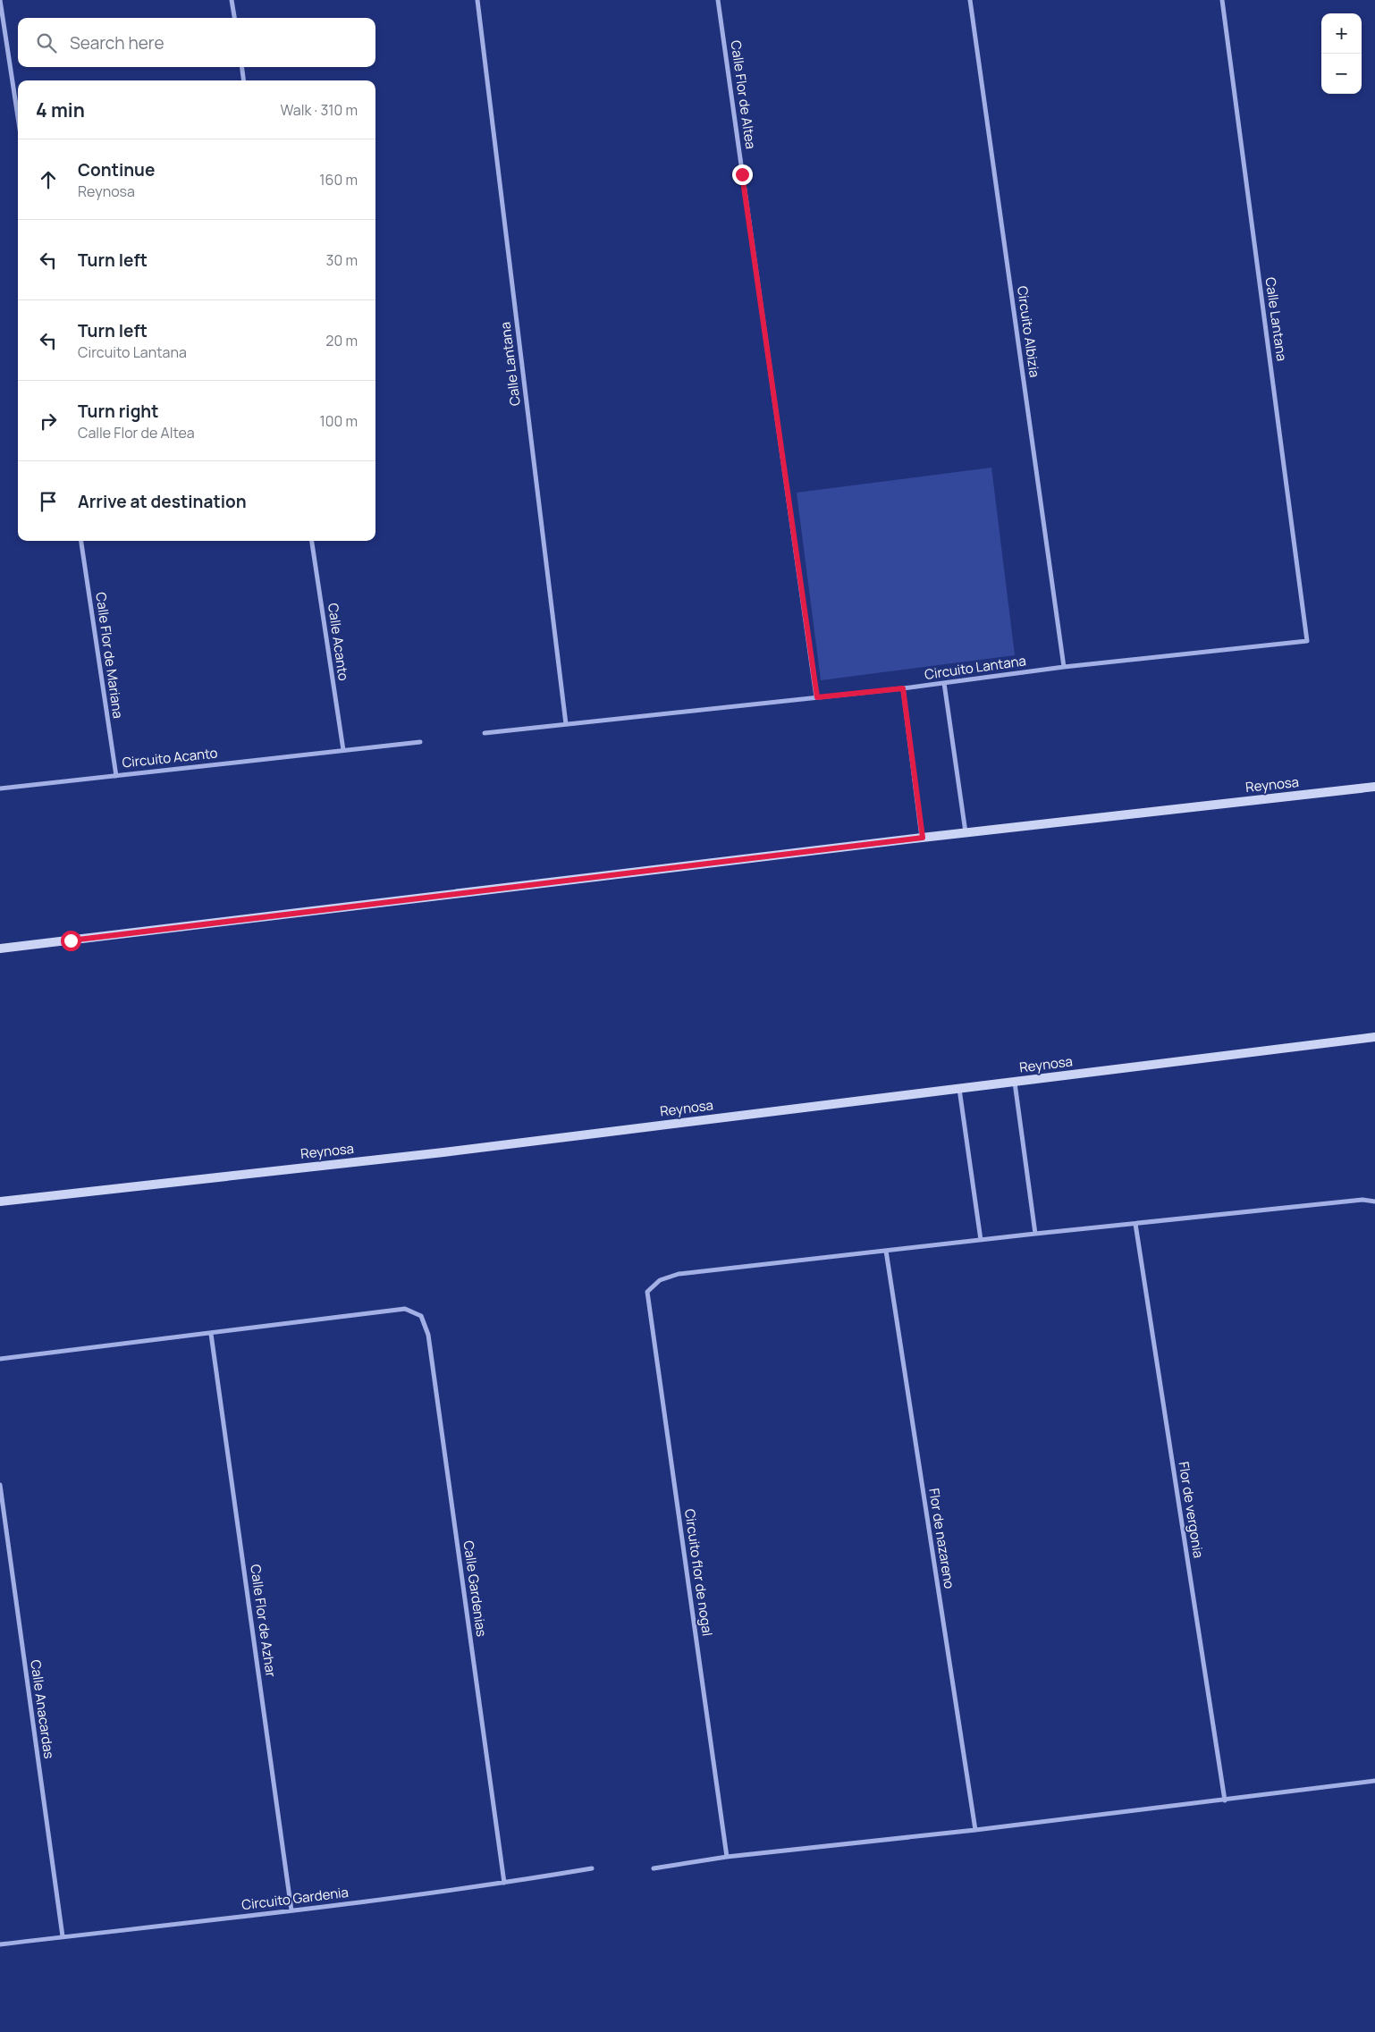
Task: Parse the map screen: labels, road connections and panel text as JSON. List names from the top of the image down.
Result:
{
  "streets": {
    "main road": ["Reynosa"],
    "street": [
      "Calle Flor de Altea",
      "Calle Lantana",
      "Circuito Albizia",
      "Calle Acanto",
      "Calle Flor de Mariana",
      "Circuito Lantana",
      "Circuito Acanto",
      "Flor de vergonia",
      "Flor de nazareno",
      "Circuito flor de nogal",
      "Calle Gardenias",
      "Calle Flor de Azhar",
      "Calle Anacardas",
      "Circuito Gardenia"
    ]
  },
  "crossings": [
    ["Calle Flor de Altea", "Circuito Lantana"],
    ["Calle Lantana", "Circuito Lantana"],
    ["Circuito Albizia", "Circuito Lantana"],
    ["Calle Acanto", "Circuito Acanto"],
    ["Calle Flor de Mariana", "Circuito Acanto"],
    ["Flor de nazareno", "Circuito flor de nogal"],
    ["Calle Gardenias", "Calle Flor de Azhar"],
    ["Calle Gardenias", "Circuito Gardenia"],
    ["Calle Flor de Azhar", "Circuito Gardenia"],
    ["Calle Anacardas", "Circuito Gardenia"]
  ],
  "page": {
    "map_buttons": ["+", "−"],
    "search": "Search here",
    "heading": ["4 min", "Walk · 310 m"],
    "list": [
      ["Continue", "Reynosa", "160 m"],
      ["Turn left", "30 m"],
      ["Turn left", "Circuito Lantana", "20 m"],
      ["Turn right", "Calle Flor de Altea", "100 m"],
      "Arrive at destination"
    ]
  }
}
